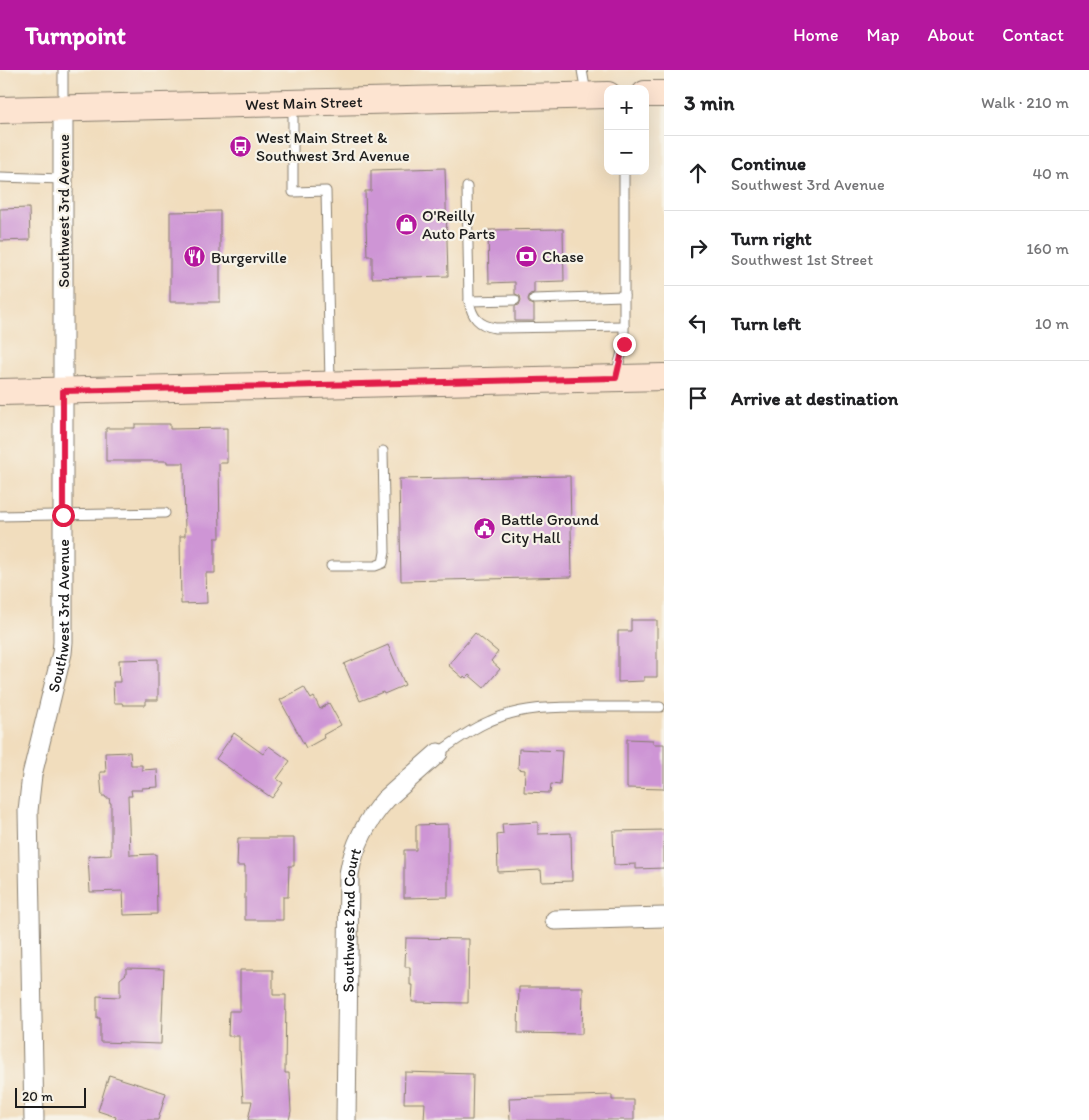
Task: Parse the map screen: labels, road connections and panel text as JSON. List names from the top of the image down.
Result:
{
  "streets": {
    "street": ["West Main Street", "Southwest 3rd Avenue", "Southwest 2nd Court"]
  },
  "crossings": [
    ["West Main Street", "Southwest 3rd Avenue"]
  ],
  "places": {
    "bus stop": ["West Main Street & Southwest 3rd Avenue"],
    "shop": ["O'Reilly Auto Parts"],
    "bank": ["Chase"],
    "restaurant": ["Burgerville"],
    "public building": ["Battle Ground City Hall"]
  },
  "scale_bar": "20 m",
  "page": {
    "header": "Turnpoint",
    "nav": [
      "Home",
      "Map",
      "About",
      "Contact"
    ],
    "heading": ["3 min", "Walk · 210 m"],
    "map_buttons": ["+", "−"],
    "list": [
      ["Continue", "Southwest 3rd Avenue", "40 m"],
      ["Turn right", "Southwest 1st Street", "160 m"],
      ["Turn left", "10 m"],
      "Arrive at destination"
    ],
    "scale": "20 m"
  }
}
